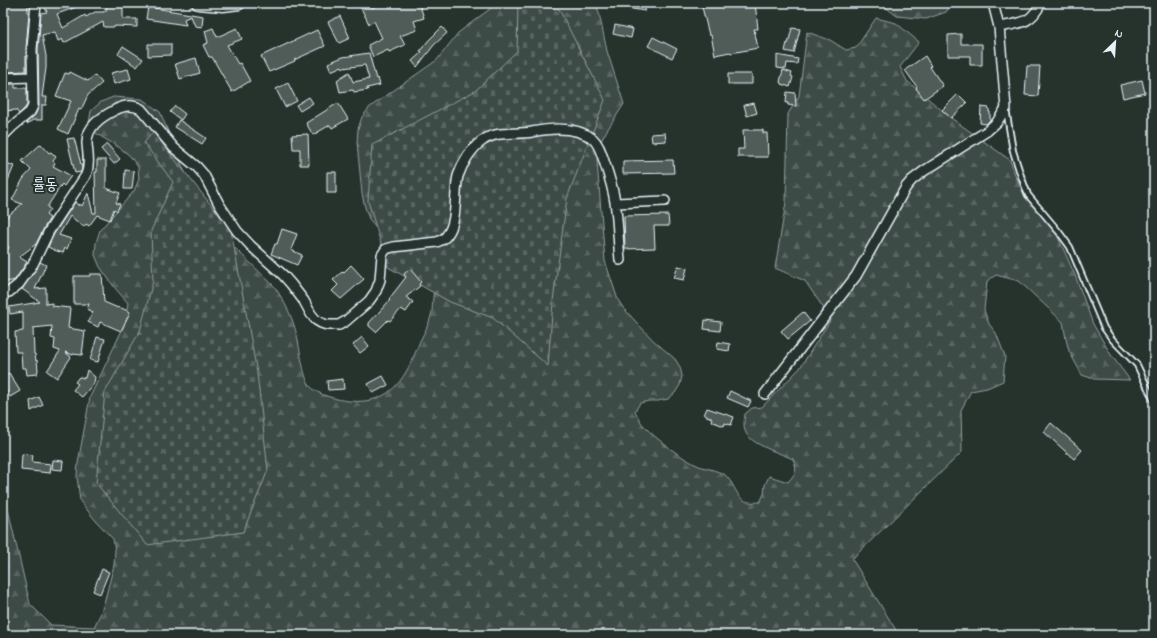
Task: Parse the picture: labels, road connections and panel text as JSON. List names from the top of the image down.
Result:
{
  "districts": ["률동"],
  "north": "top right"
}
